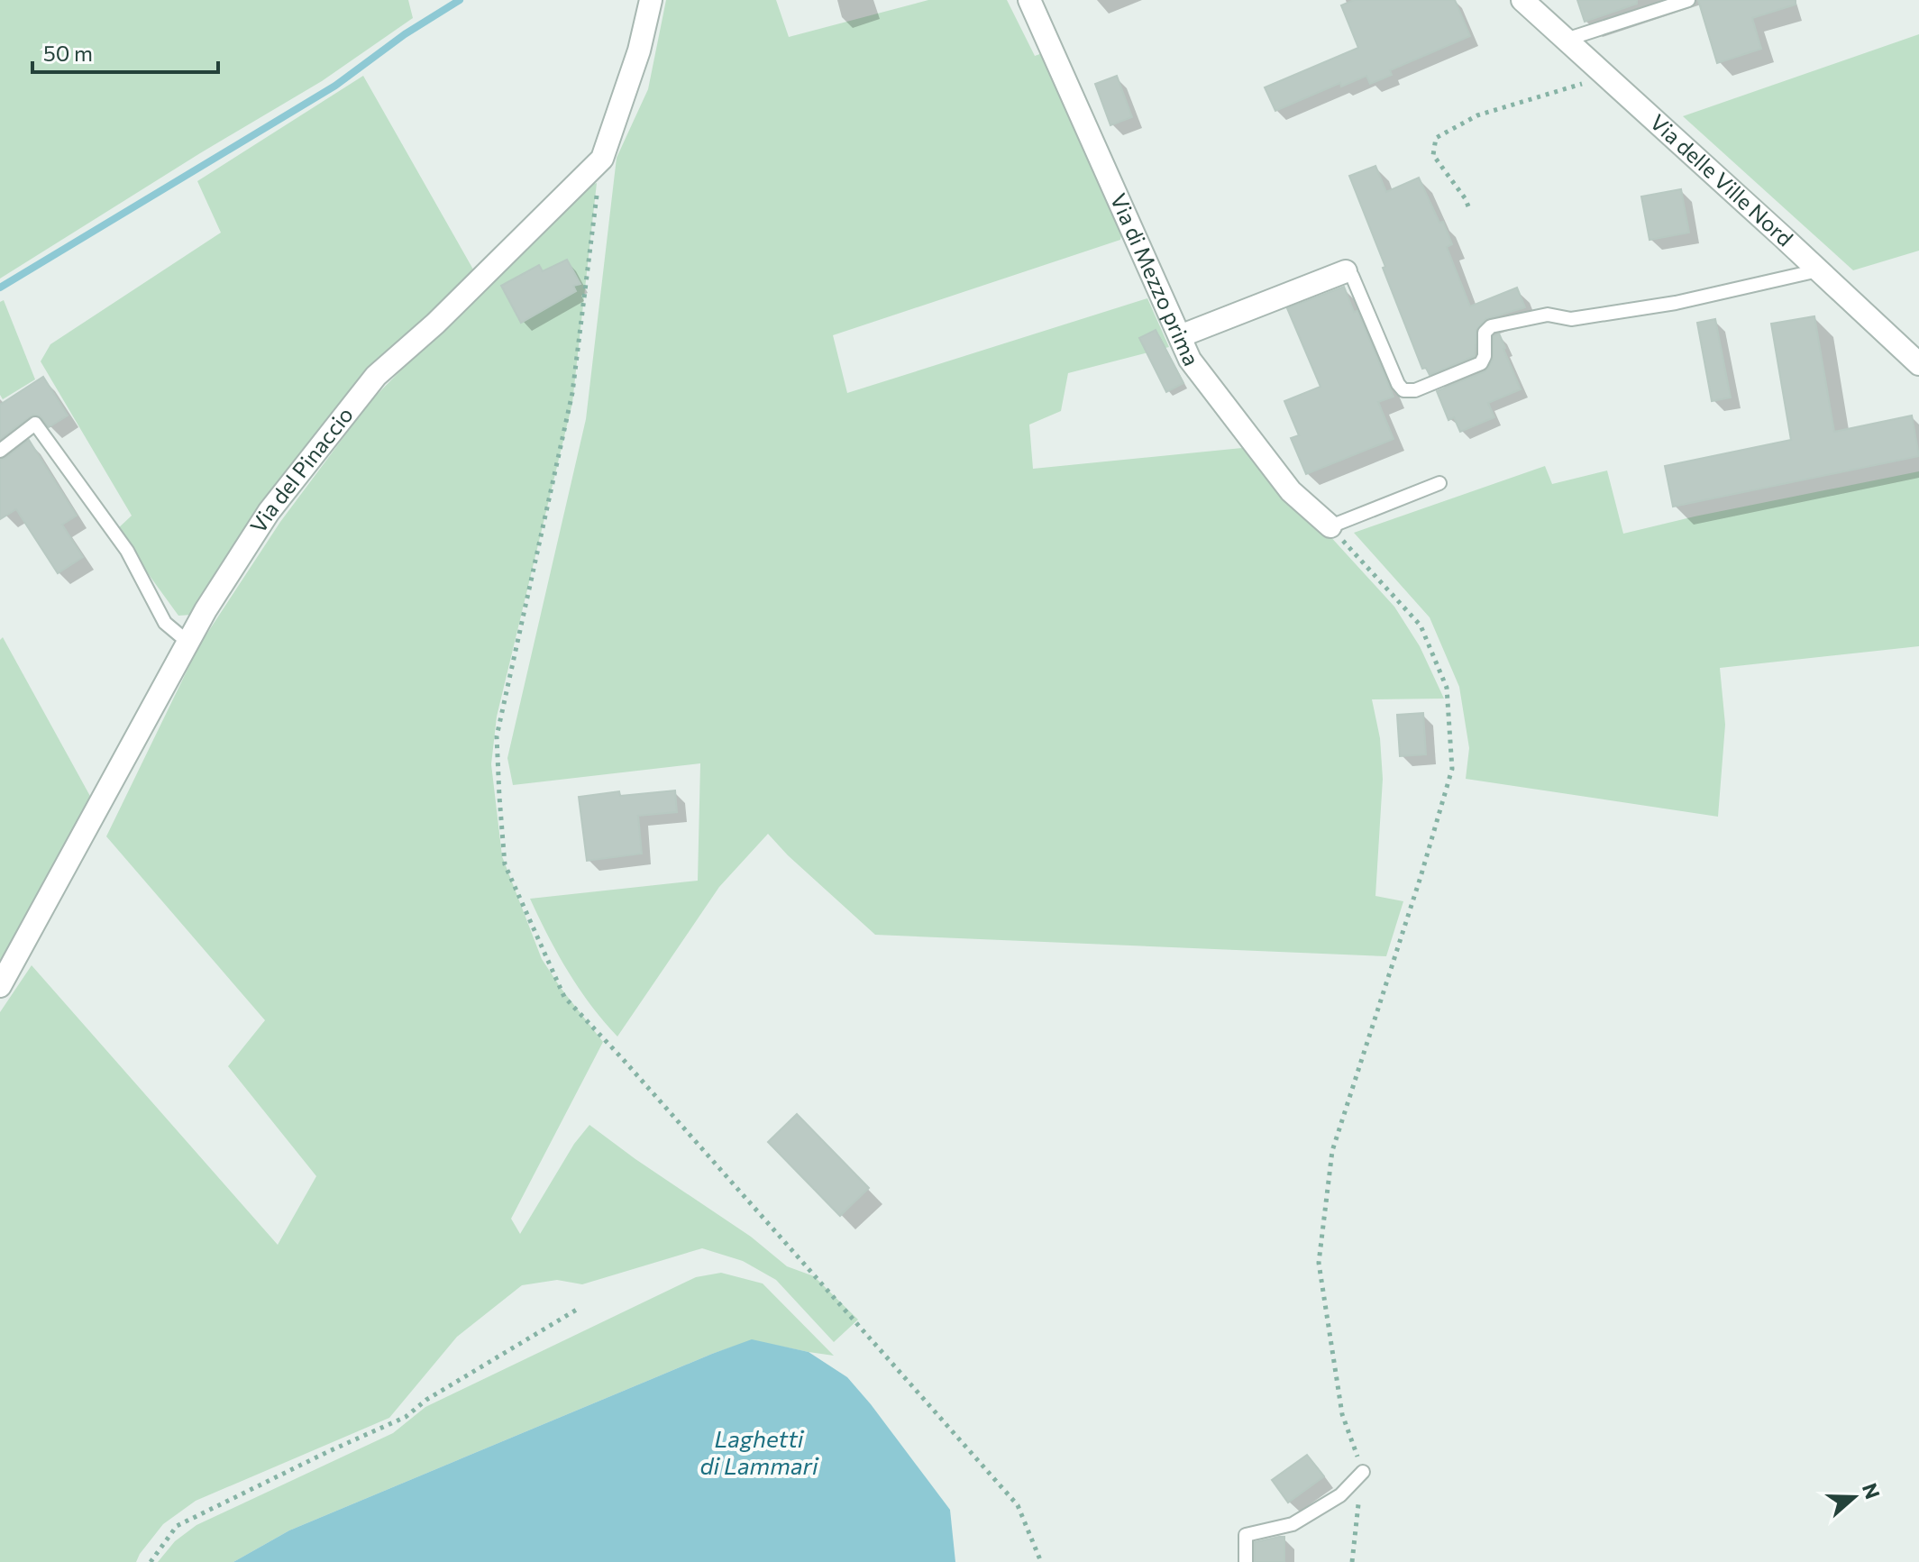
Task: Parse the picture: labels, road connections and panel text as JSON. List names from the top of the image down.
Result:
{
  "streets": {
    "street": ["Via delle Ville Nord", "Via di Mezzo prima", "Via del Pinaccio"]
  },
  "water": ["Laghetti di Lammari"],
  "scale_bar": "50 m",
  "north": "right"
}
